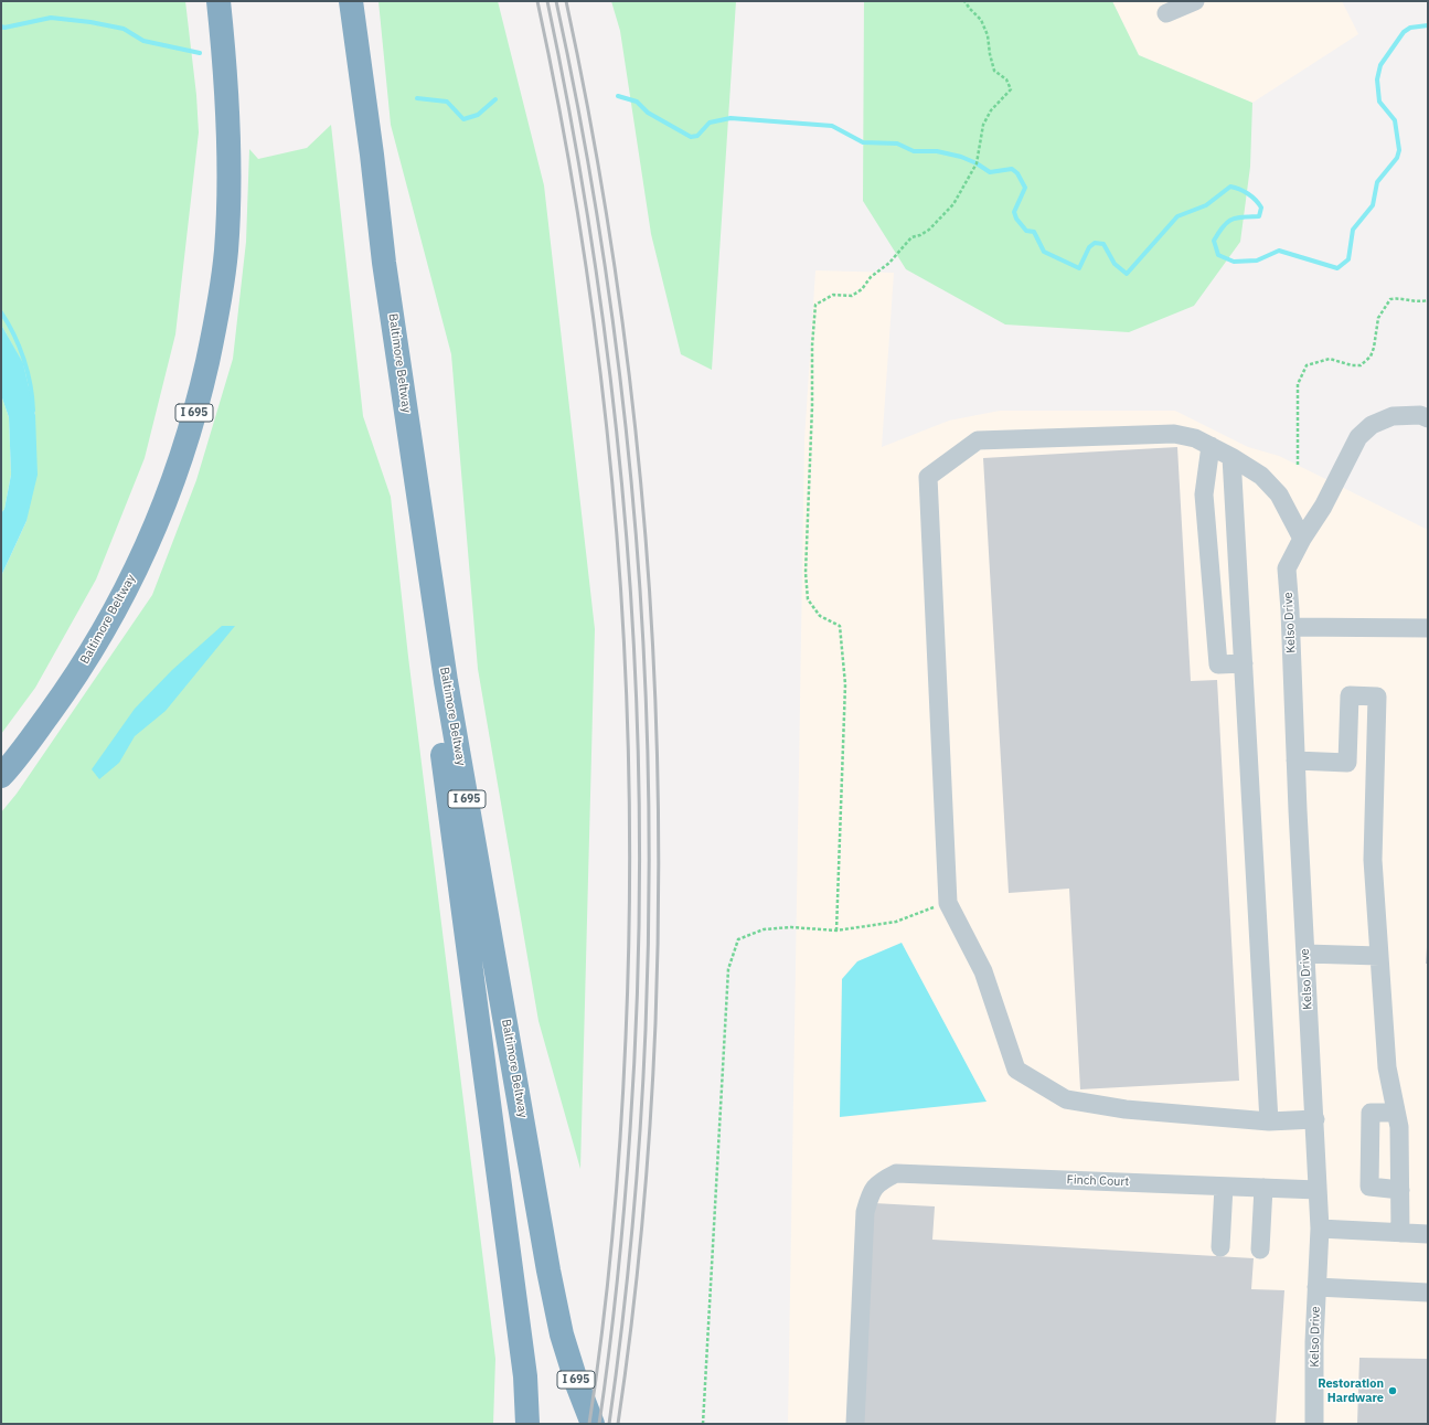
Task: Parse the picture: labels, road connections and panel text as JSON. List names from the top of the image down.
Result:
{
  "streets": {
    "highway": ["Baltimore Beltway", "I 695"],
    "street": ["Kelso Drive", "Finch Court"]
  },
  "crossings": [
    ["Kelso Drive", "Finch Court"]
  ],
  "places": ["Restoration Hardware"]
}
